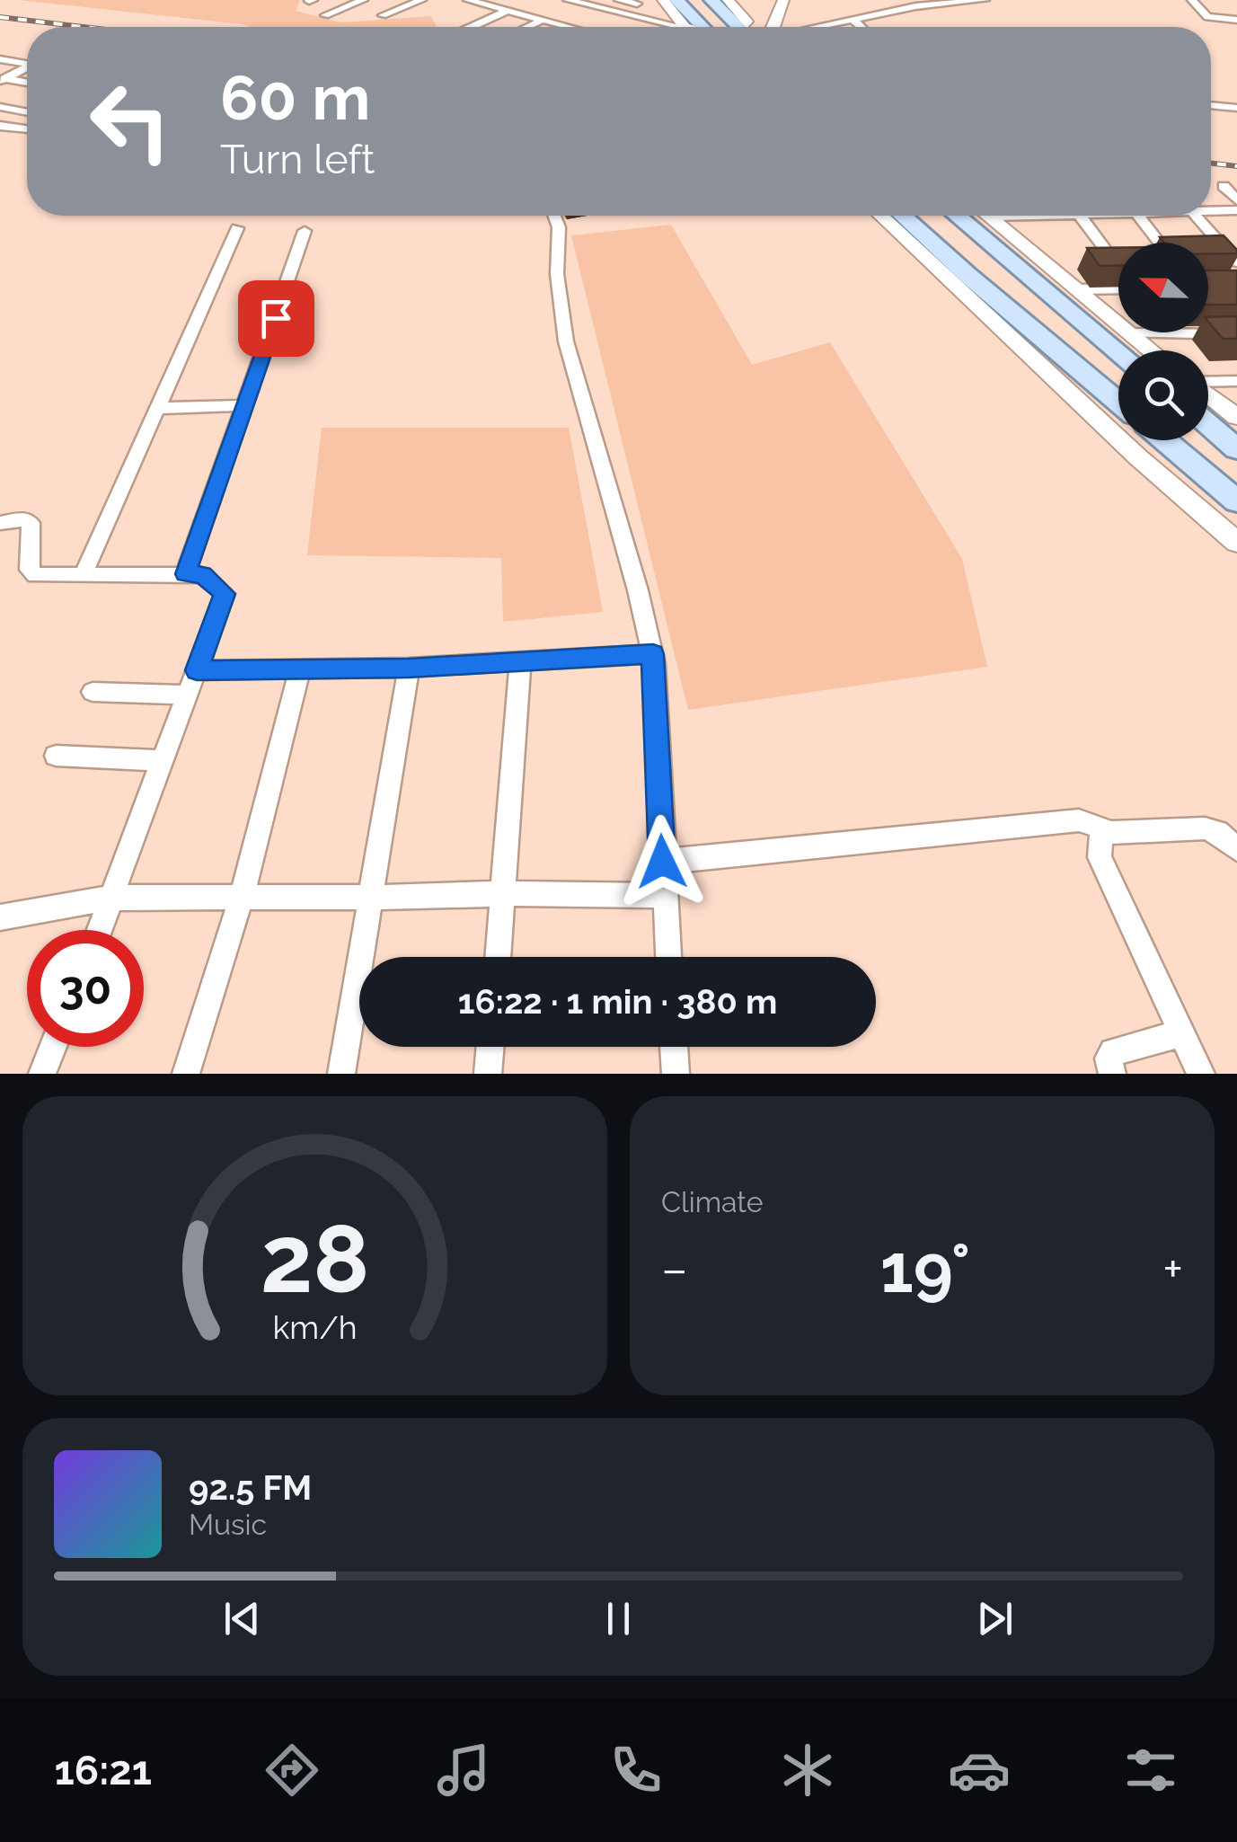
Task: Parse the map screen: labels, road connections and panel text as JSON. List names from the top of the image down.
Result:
{
  "north": "left",
  "page": {
    "turn": ["60 m", "Turn left"],
    "limit": "30",
    "trip": "16:22 · 1 min · 380 m",
    "tile": "Climate",
    "heat": ["−", "19°", "+"],
    "song": ["92.5 FM", "Music"],
    "tabs": "16:21",
    "gauge": ["28", "km/h"]
  }
}
